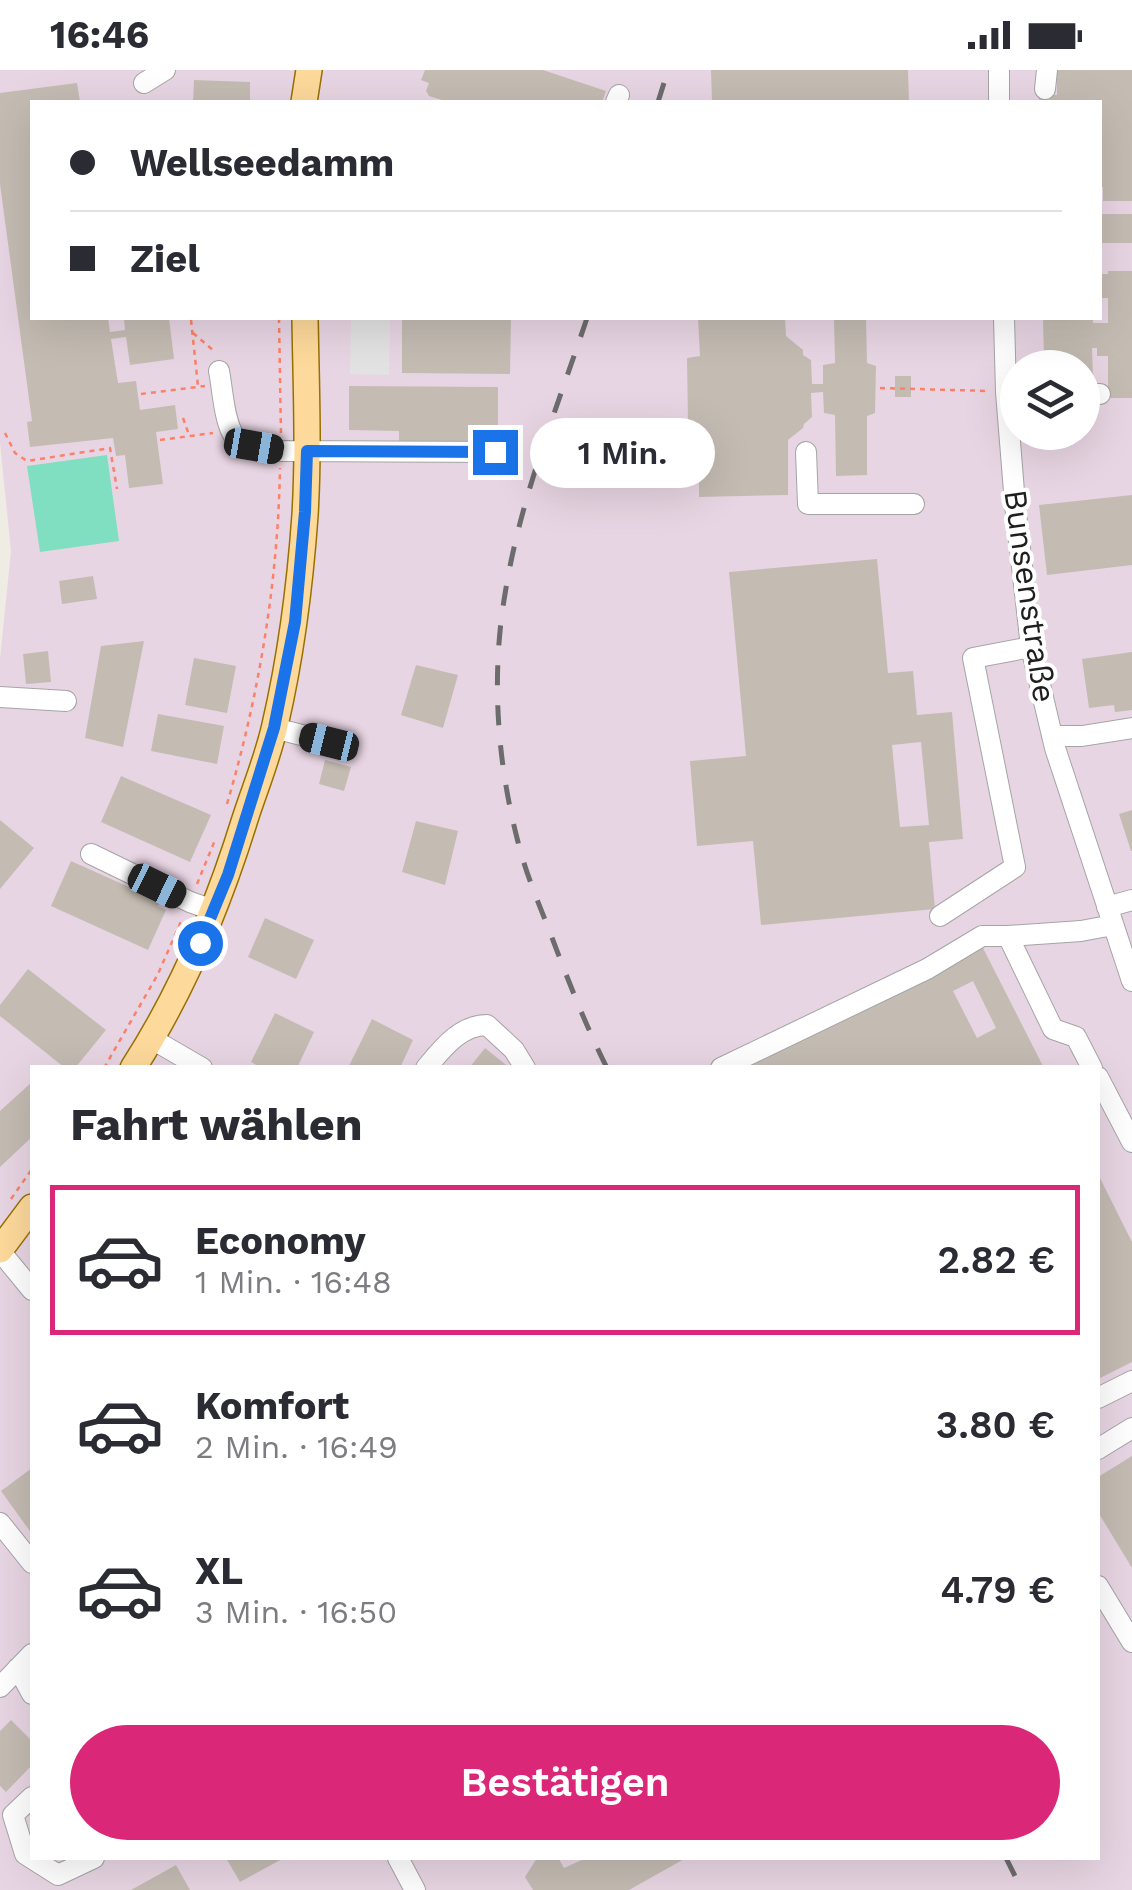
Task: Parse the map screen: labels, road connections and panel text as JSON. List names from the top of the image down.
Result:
{
  "streets": {
    "street": ["Bunsenstraße"]
  },
  "page": {
    "status": "16:46",
    "banner": ["Wellseedamm", "Ziel"],
    "bubble": "1 Min.",
    "heading": "Fahrt wählen",
    "list": [
      {
        "name": "Economy",
        "note": "1 Min. · 16:48",
        "value": "2.82 €"
      },
      {
        "name": "Komfort",
        "note": "2 Min. · 16:49",
        "value": "3.80 €"
      },
      {
        "name": "XL",
        "note": "3 Min. · 16:50",
        "value": "4.79 €"
      }
    ],
    "buttons": "Bestätigen"
  }
}
